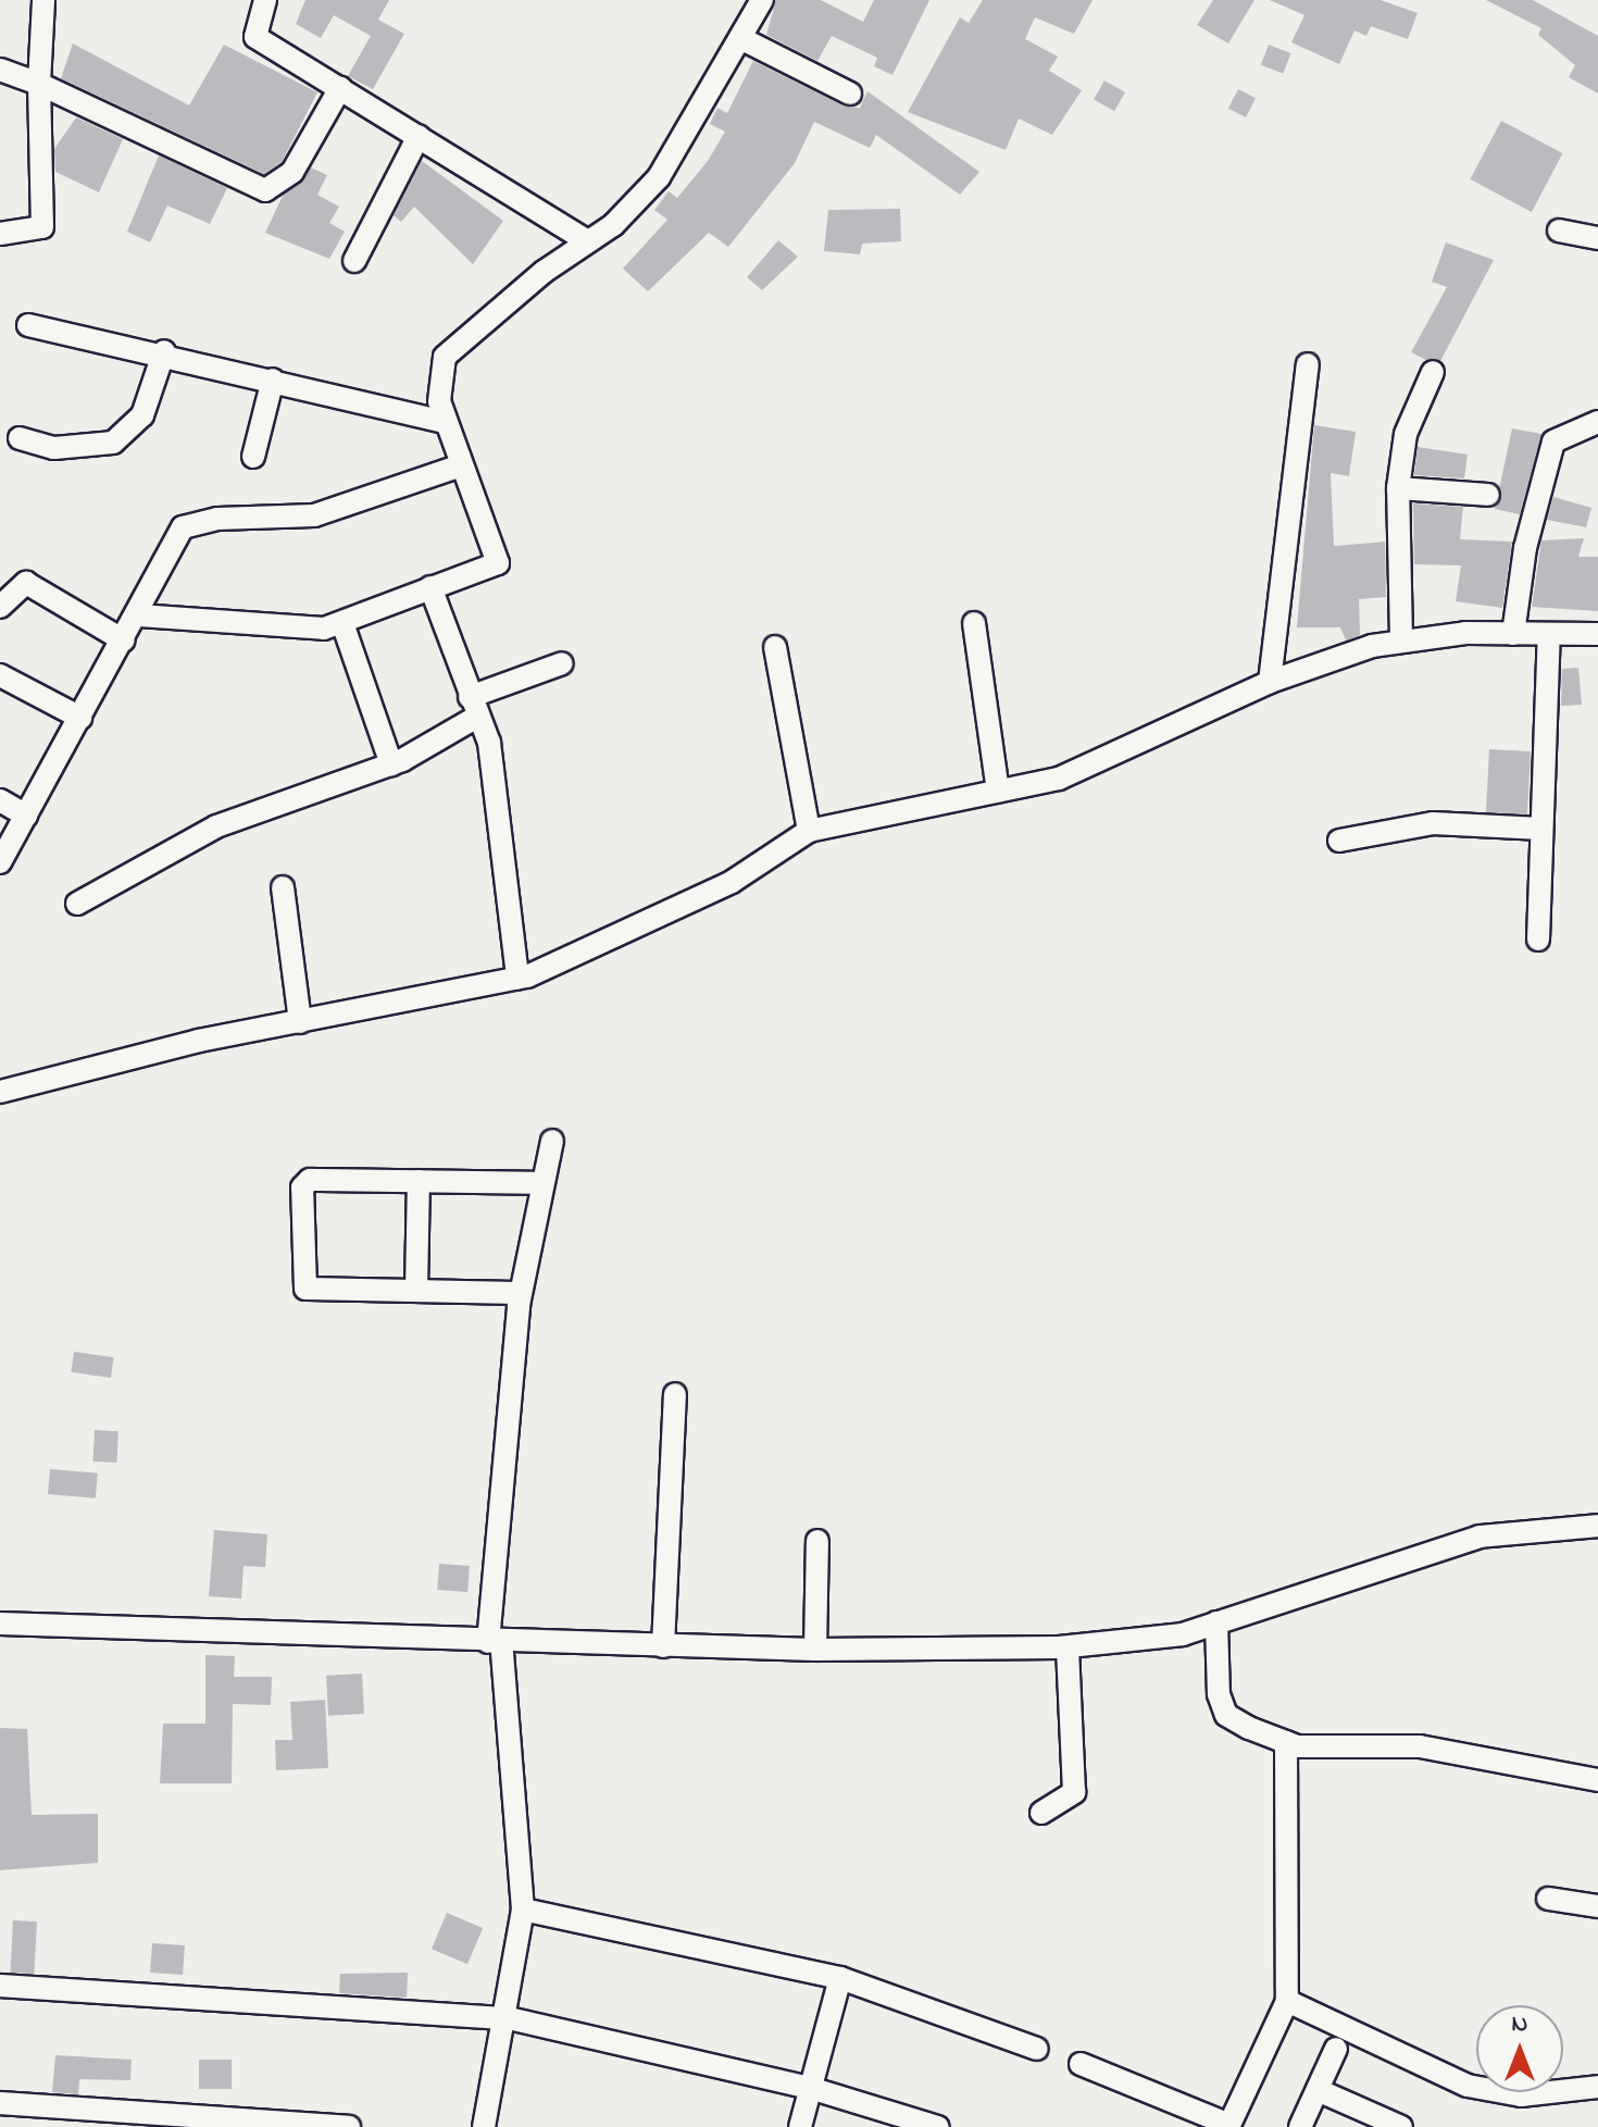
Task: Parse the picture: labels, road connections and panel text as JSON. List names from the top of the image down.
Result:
{
  "north": "top"
}
